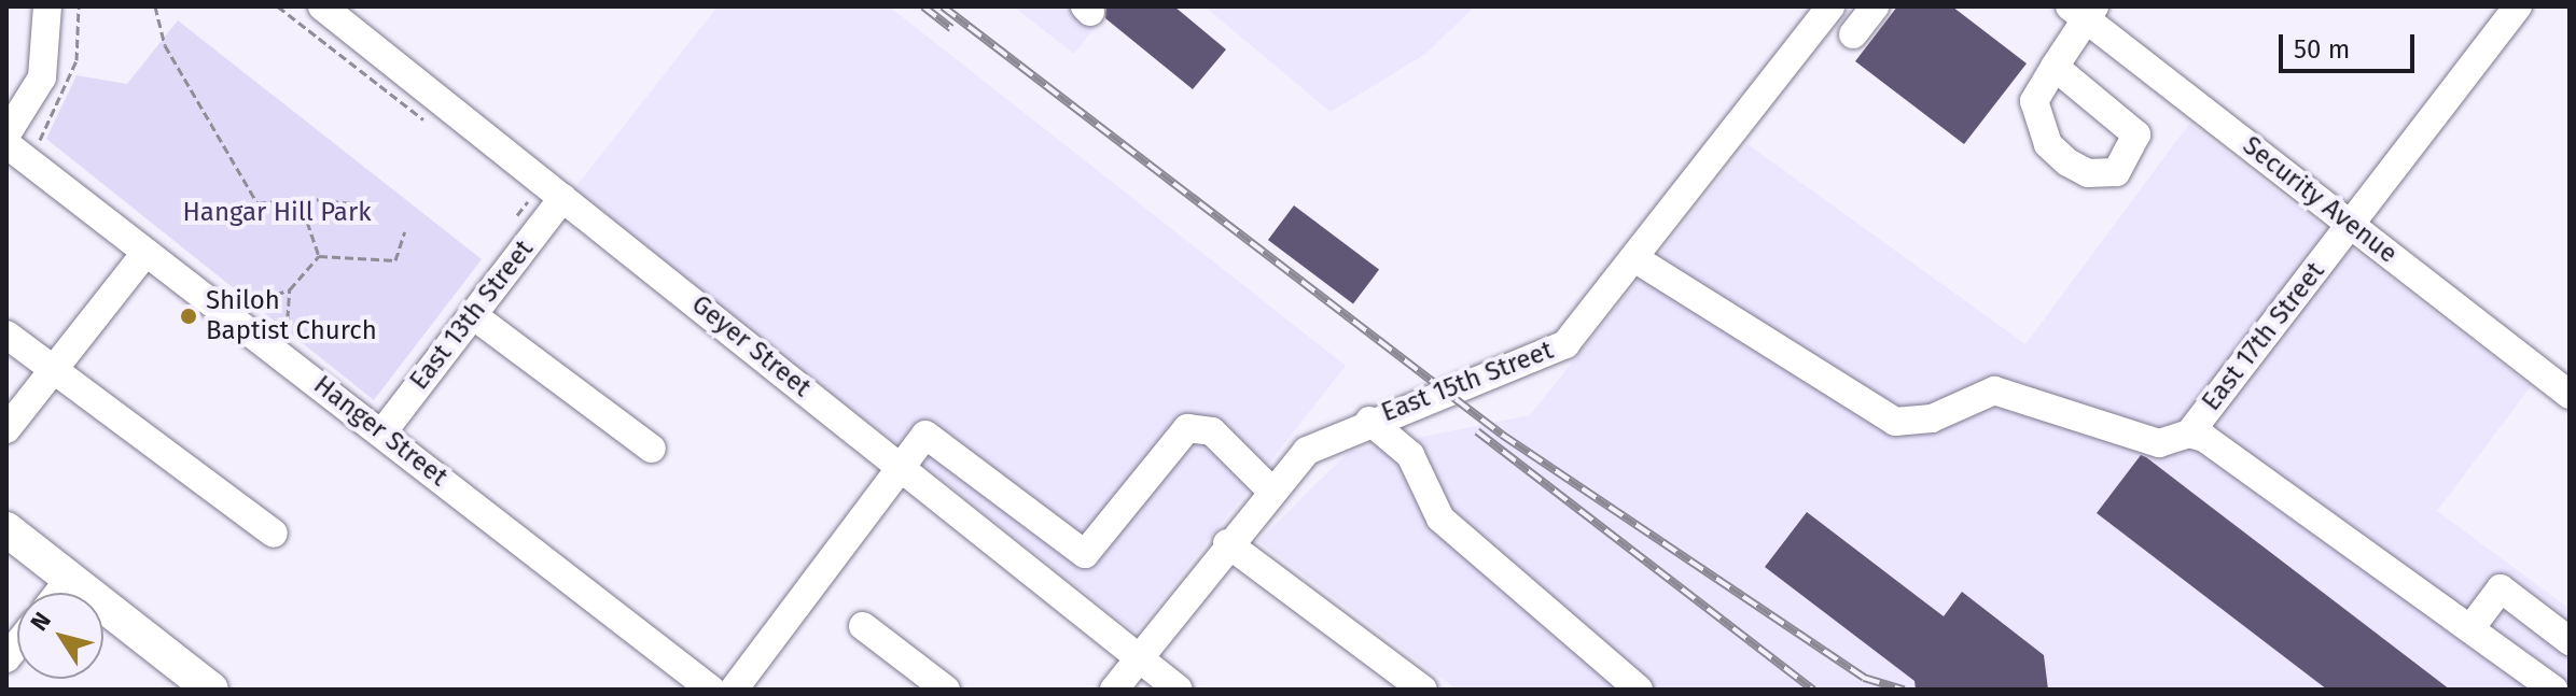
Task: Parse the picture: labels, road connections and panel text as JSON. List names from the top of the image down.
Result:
{
  "streets": {
    "street": [
      "Security Avenue",
      "East 13th Street",
      "East 17th Street",
      "Geyer Street",
      "East 15th Street",
      "Hanger Street"
    ]
  },
  "crossings": [
    ["Security Avenue", "East 17th Street"],
    ["East 13th Street", "Geyer Street"],
    ["East 13th Street", "Hanger Street"],
    ["Geyer Street", "East 15th Street"]
  ],
  "parks": ["Hangar Hill Park"],
  "places": ["Shiloh Baptist Church"],
  "scale_bar": "50 m",
  "north": "top left"
}
